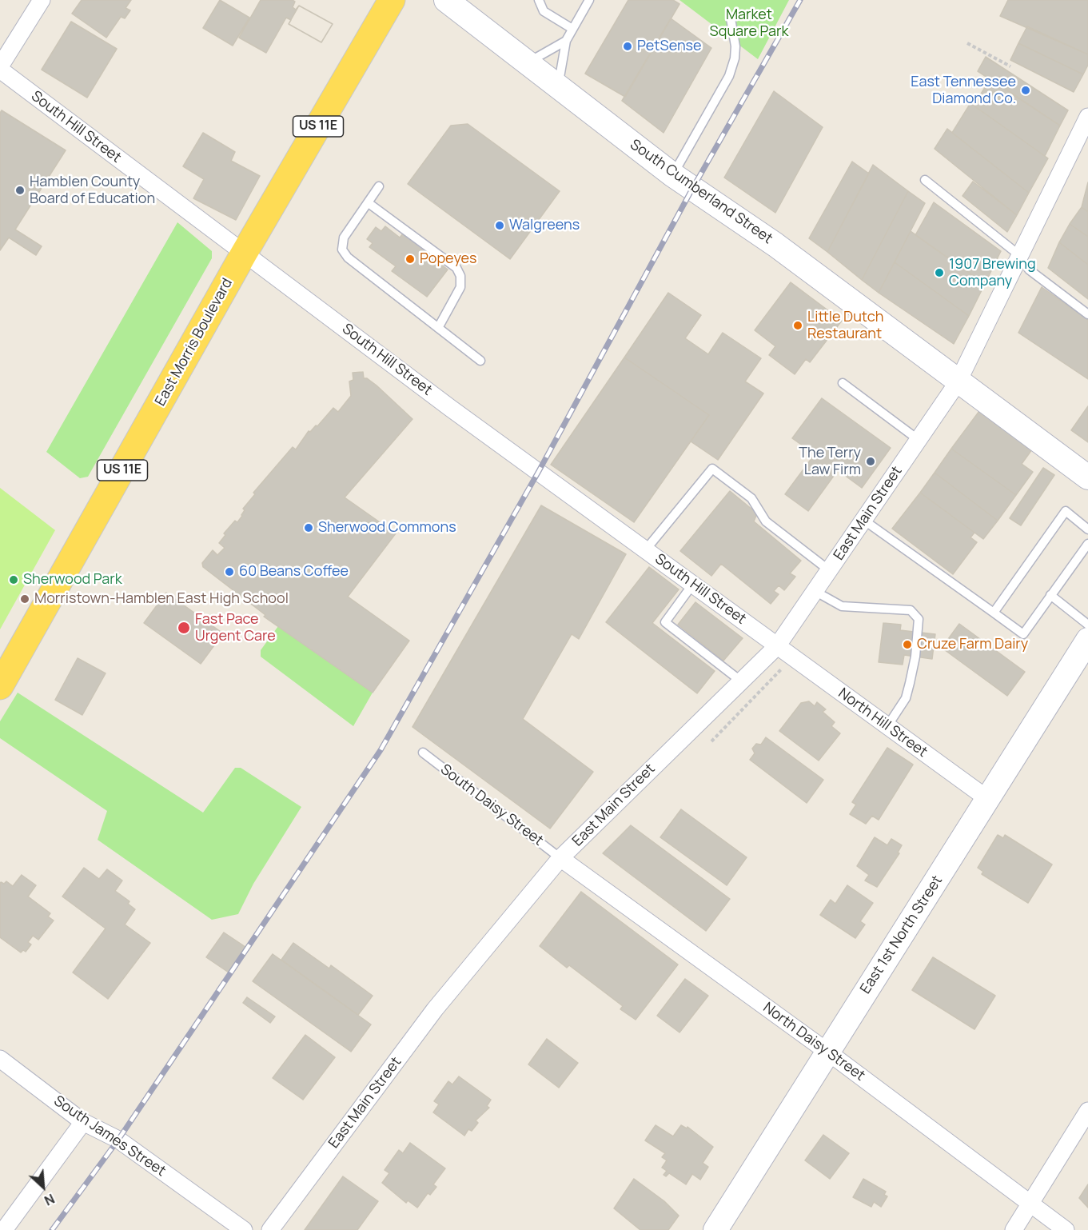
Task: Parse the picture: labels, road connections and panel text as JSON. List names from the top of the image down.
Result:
{
  "streets": {
    "main road": [
      "US 11E",
      "South Cumberland Street",
      "East Morris Boulevard",
      "East 1st North Street"
    ],
    "street": [
      "South Hill Street",
      "East Main Street",
      "North Hill Street",
      "North Daisy Street",
      "South James Street"
    ],
    "lane": ["South Daisy Street"]
  },
  "crossings": [
    ["South Hill Street", "East Morris Boulevard"],
    ["South Hill Street", "East Main Street"],
    ["South Hill Street", "North Hill Street"],
    ["South Cumberland Street", "East Main Street"],
    ["East Main Street", "North Hill Street"],
    ["East Main Street", "South Daisy Street"],
    ["East Main Street", "North Daisy Street"],
    ["North Hill Street", "East 1st North Street"],
    ["South Daisy Street", "North Daisy Street"],
    ["East 1st North Street", "North Daisy Street"]
  ],
  "parks": ["Market Square Park"],
  "places": [
    "PetSense",
    "East Tennessee Diamond Co.",
    "Hamblen County Board of Education",
    "Walgreens",
    "Popeyes",
    "1907 Brewing Company",
    "Little Dutch Restaurant",
    "The Terry Law Firm",
    "Sherwood Commons",
    "60 Beans Coffee",
    "Sherwood Park",
    "Morristown-Hamblen East High School",
    "Fast Pace Urgent Care",
    "Cruze Farm Dairy"
  ],
  "north": "bottom right"
}
